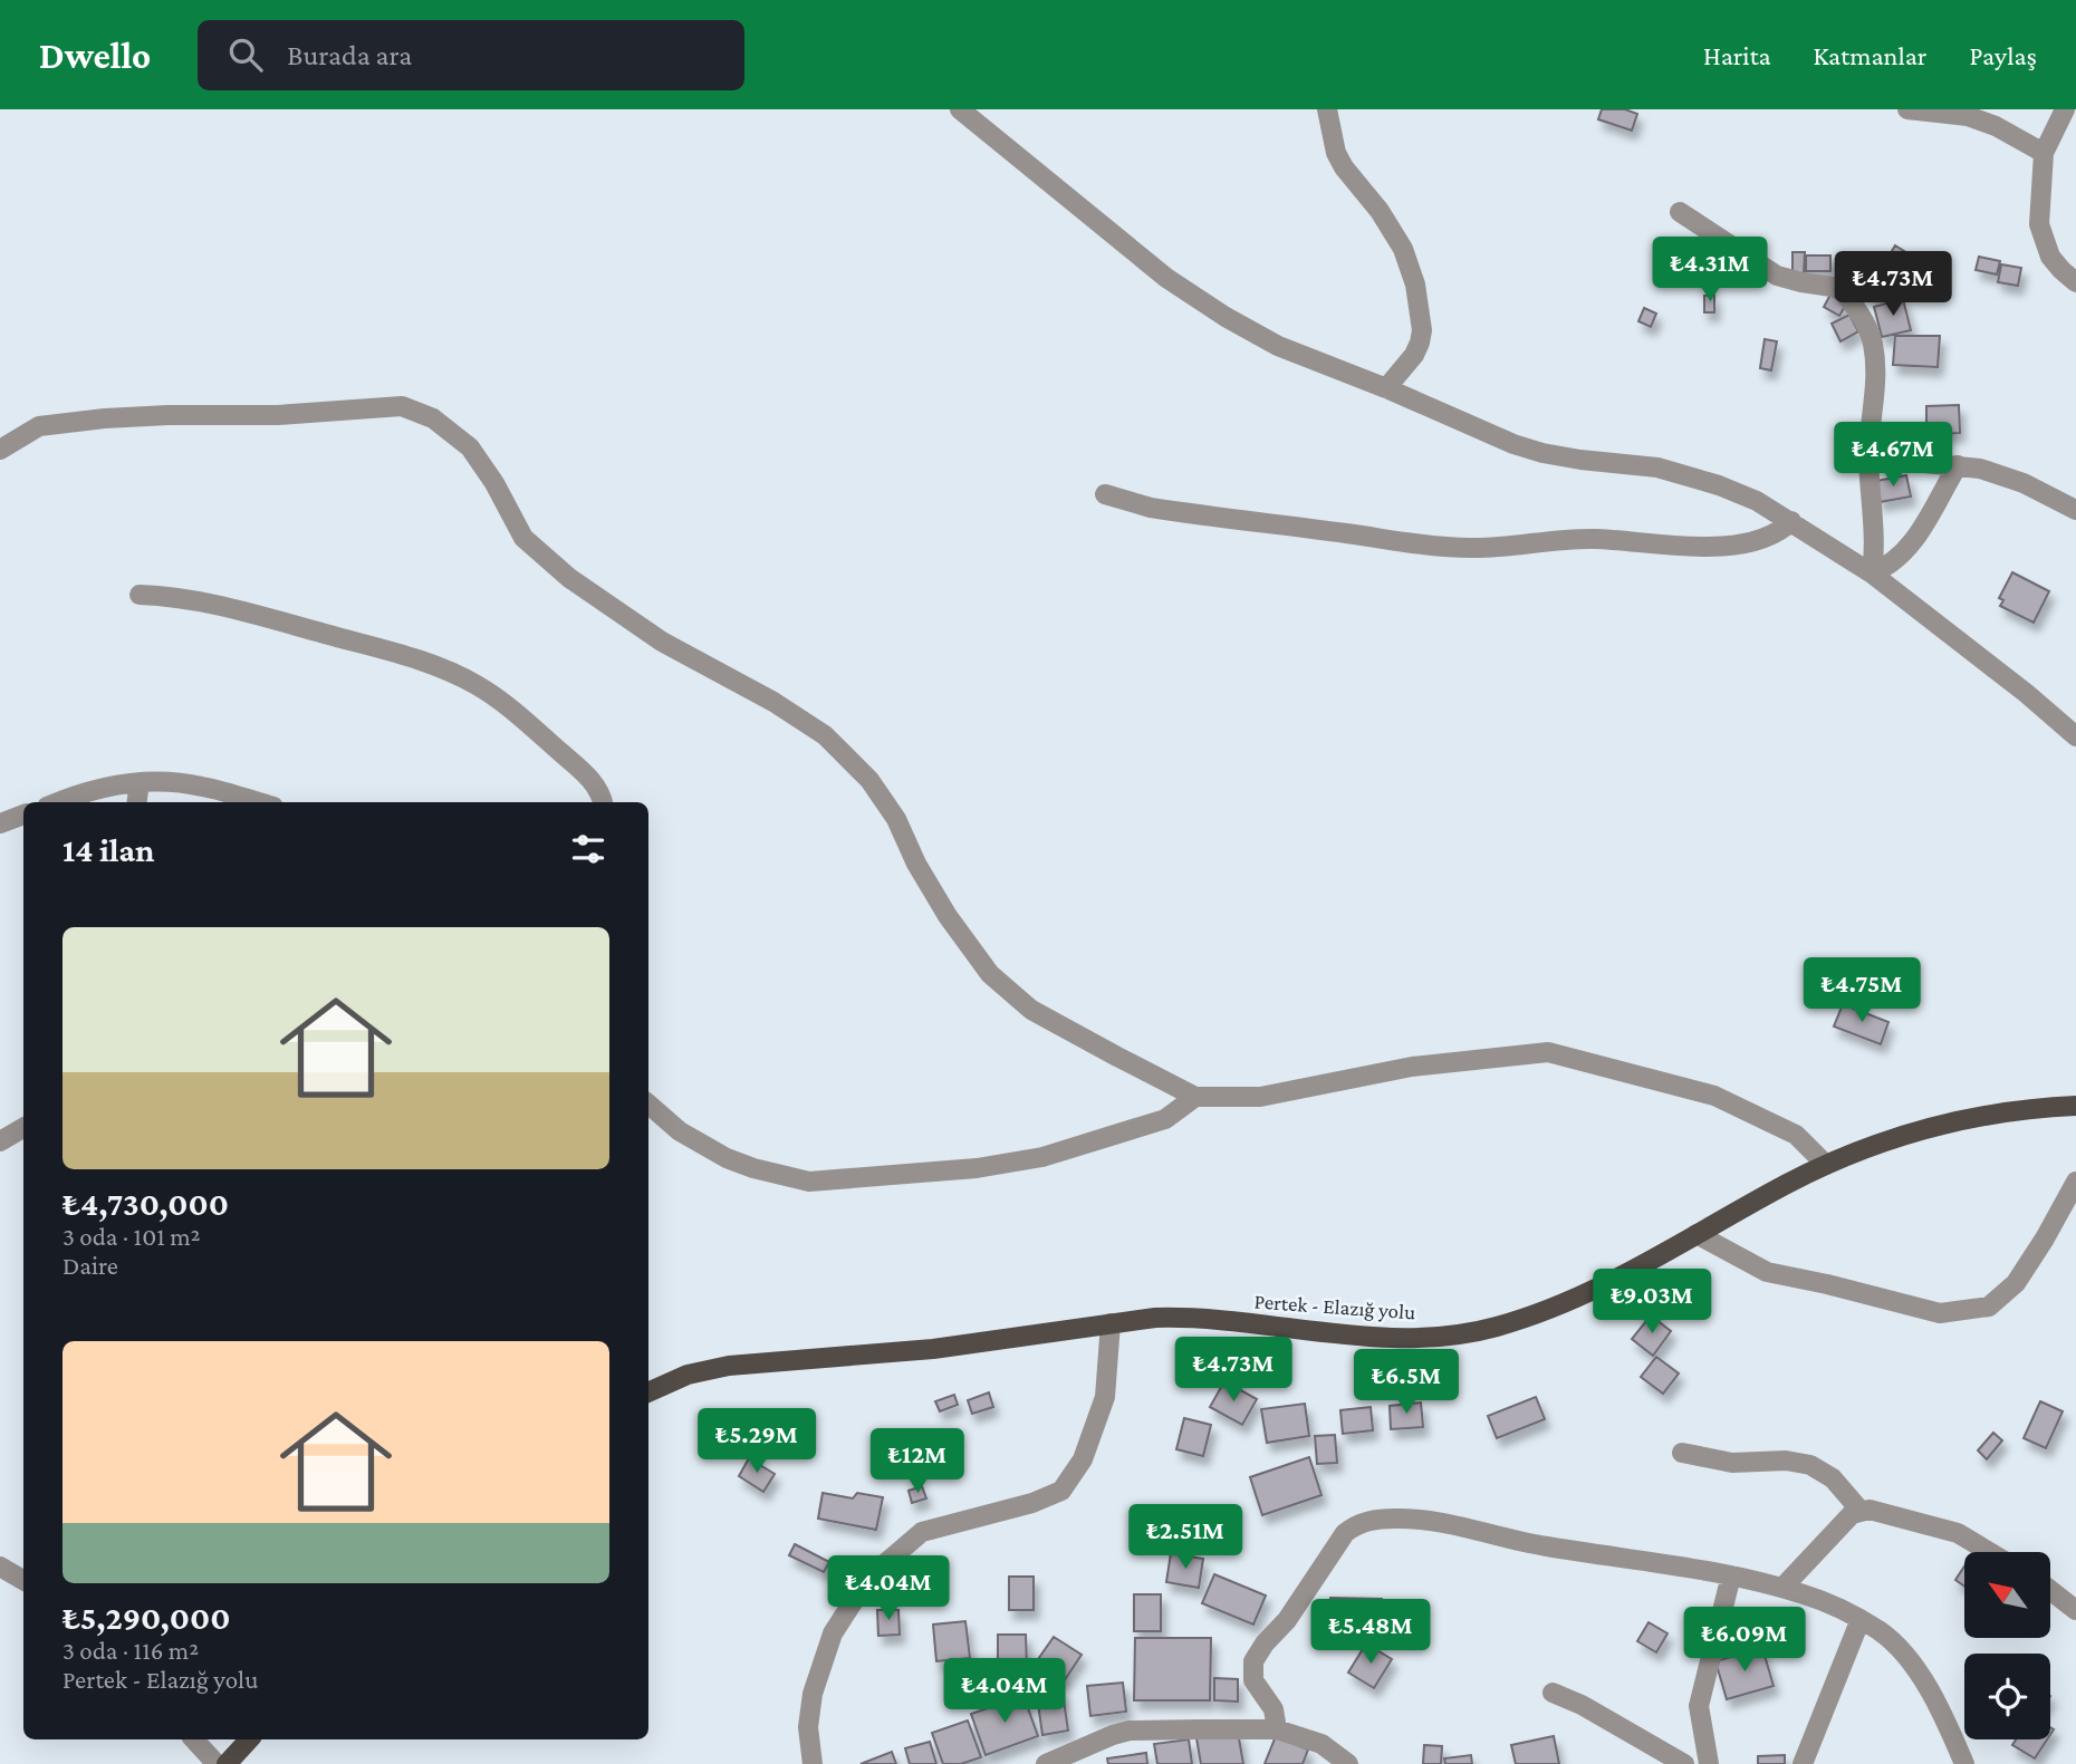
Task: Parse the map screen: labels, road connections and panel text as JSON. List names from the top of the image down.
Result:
{
  "streets": {
    "main road": ["Pertek - Elazığ yolu"]
  },
  "north": "top left",
  "page": {
    "header": "Dwello",
    "search": "Burada ara",
    "nav": ["Harita", "Katmanlar", "Paylaş"],
    "price": [
      "₺4.31M",
      "₺4.73M",
      "₺4.67M",
      "₺4.75M",
      "₺9.03M",
      "₺4.73M",
      "₺6.5M",
      "₺5.29M",
      "₺12M",
      "₺2.51M",
      "₺4.04M",
      "₺5.48M",
      "₺6.09M",
      "₺4.04M"
    ],
    "heading": "14 ilan",
    "list": [
      {
        "name": "₺4,730,000",
        "note": "3 oda · 101 m² · Daire"
      },
      {
        "name": "₺5,290,000",
        "note": "3 oda · 116 m² · Pertek - Elazığ yolu"
      }
    ]
  }
}
